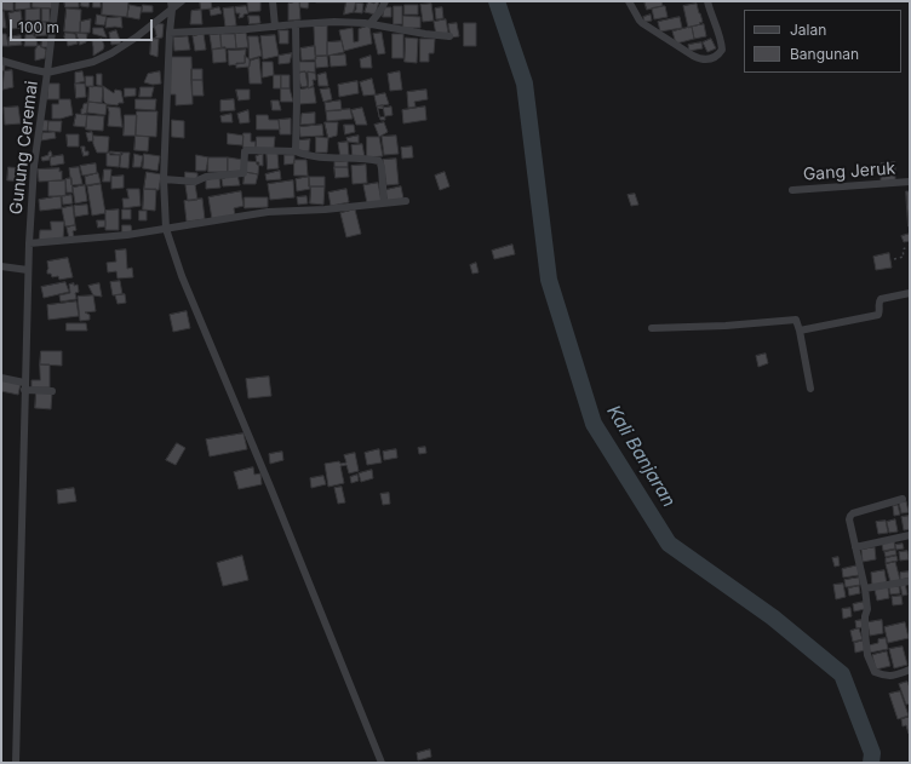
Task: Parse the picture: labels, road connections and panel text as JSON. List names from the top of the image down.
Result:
{
  "streets": {
    "street": ["Gunung Ceremai", "Gang Jeruk"]
  },
  "water": ["Kali Banjaran"],
  "legend": ["Jalan", "Bangunan"],
  "scale_bar": "100 m"
}
